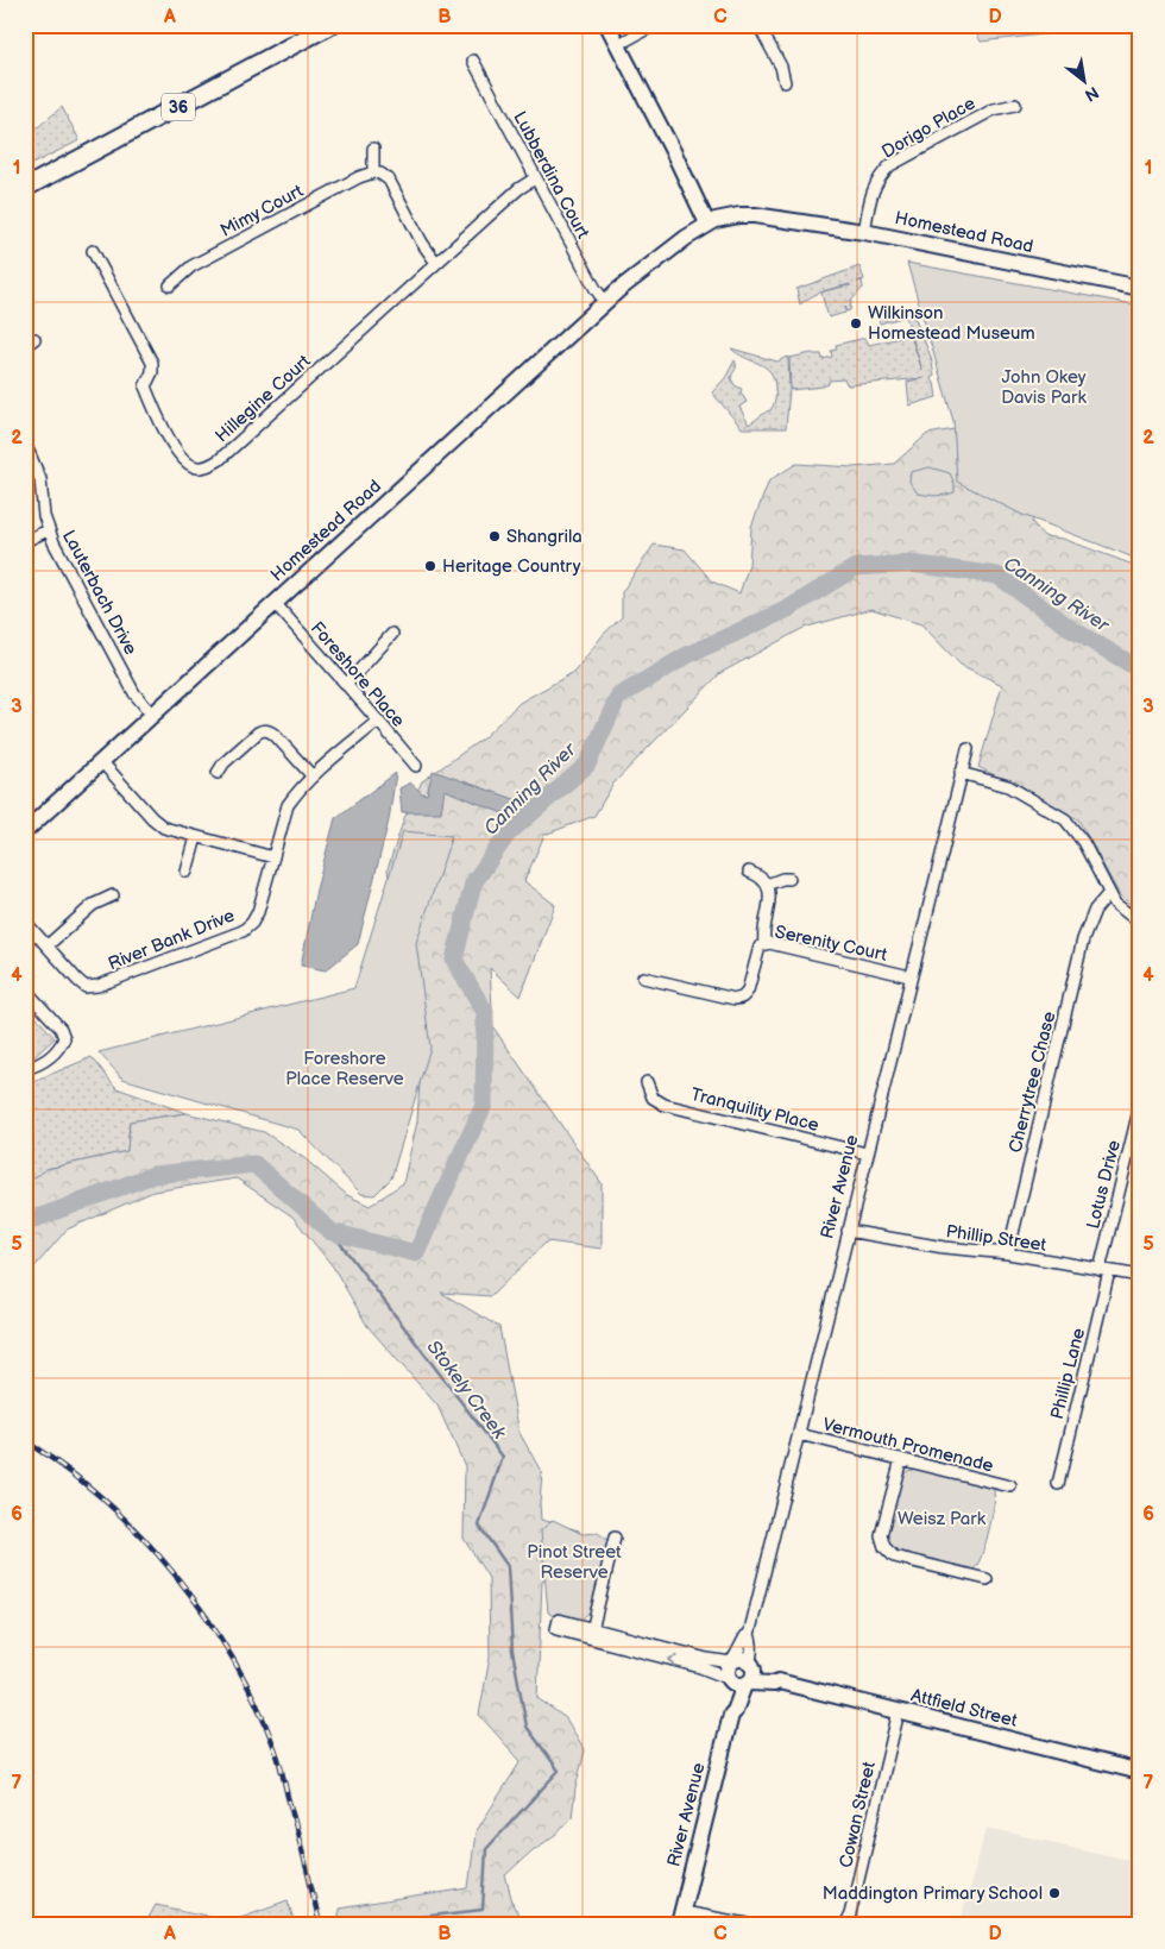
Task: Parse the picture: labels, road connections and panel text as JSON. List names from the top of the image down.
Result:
{
  "streets": {
    "main road": ["36"],
    "street": [
      "Dorigo Place",
      "Lubberdina Court",
      "Mimy Court",
      "Homestead Road",
      "Hillegine Court",
      "Lauterbach Drive",
      "Foreshore Place",
      "River Bank Drive",
      "Serenity Court",
      "Cherrytree Chase",
      "Tranquility Place",
      "Lotus Drive",
      "River Avenue",
      "Phillip Street",
      "Phillip Lane",
      "Vermouth Promenade",
      "Attfield Street",
      "Cowan Street"
    ]
  },
  "crossings": [
    ["Dorigo Place", "Homestead Road"],
    ["Lubberdina Court", "Homestead Road"],
    ["Lubberdina Court", "Hillegine Court"],
    ["Homestead Road", "Lauterbach Drive"],
    ["Homestead Road", "Foreshore Place"],
    ["Foreshore Place", "River Bank Drive"],
    ["Serenity Court", "River Avenue"],
    ["Cherrytree Chase", "Phillip Street"],
    ["Tranquility Place", "River Avenue"],
    ["Lotus Drive", "Phillip Street"],
    ["Lotus Drive", "Phillip Lane"],
    ["River Avenue", "Phillip Street"],
    ["River Avenue", "Vermouth Promenade"],
    ["River Avenue", "Attfield Street"],
    ["Phillip Street", "Phillip Lane"],
    ["Attfield Street", "Cowan Street"]
  ],
  "water": ["Canning River", "Stokely Creek"],
  "parks": [
    "John Okey Davis Park",
    "Foreshore Place Reserve",
    "Weisz Park",
    "Pinot Street Reserve"
  ],
  "places": [
    "Wilkinson Homestead Museum",
    "Shangrila",
    "Heritage Country",
    "Maddington Primary School"
  ],
  "north": "bottom right",
  "grid": {
    "columns": [
      "A",
      "B",
      "C",
      "D"
    ],
    "rows": [
      "1",
      "2",
      "3",
      "4",
      "5",
      "6",
      "7"
    ]
  }
}
